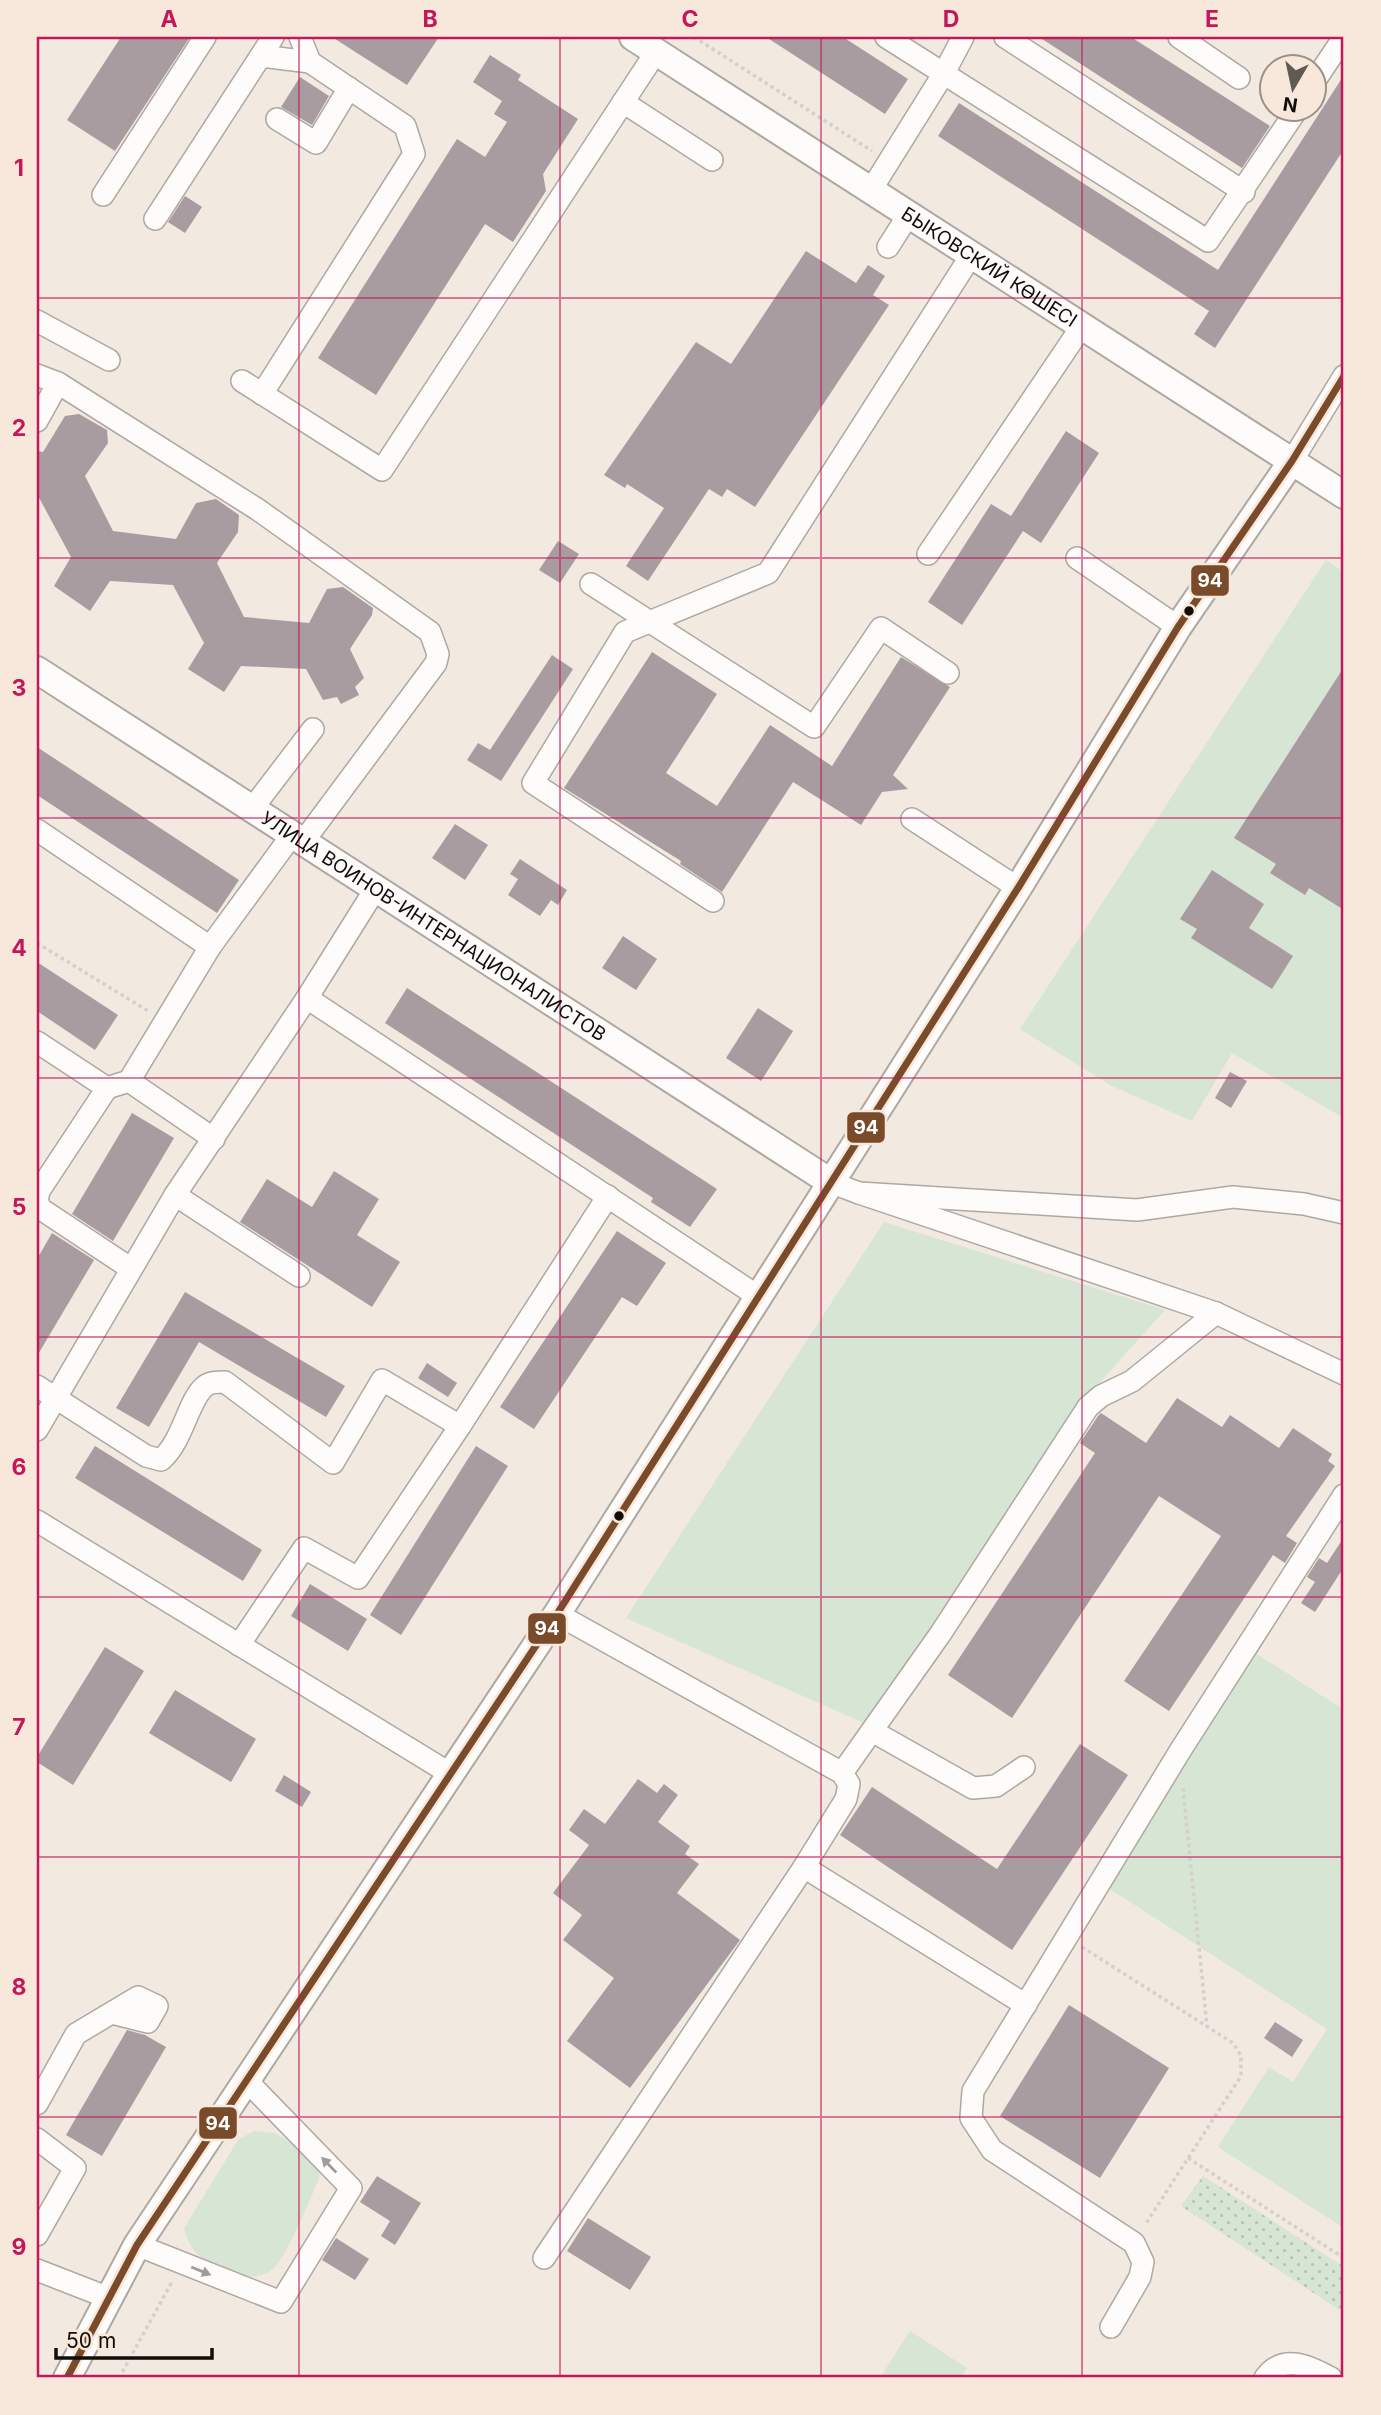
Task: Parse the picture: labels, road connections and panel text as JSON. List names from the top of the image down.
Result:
{
  "streets": {
    "main road": ["БЫКОВСКИЙ КӨШЕСІ", "УЛИЦА ВОИНОВ-ИНТЕРНАЦИОНАЛИСТОВ"]
  },
  "lines": ["transit line 94"],
  "scale_bar": "50 m",
  "north": "bottom",
  "grid": {
    "columns": [
      "A",
      "B",
      "C",
      "D",
      "E"
    ],
    "rows": [
      "1",
      "2",
      "3",
      "4",
      "5",
      "6",
      "7",
      "8",
      "9"
    ]
  }
}
